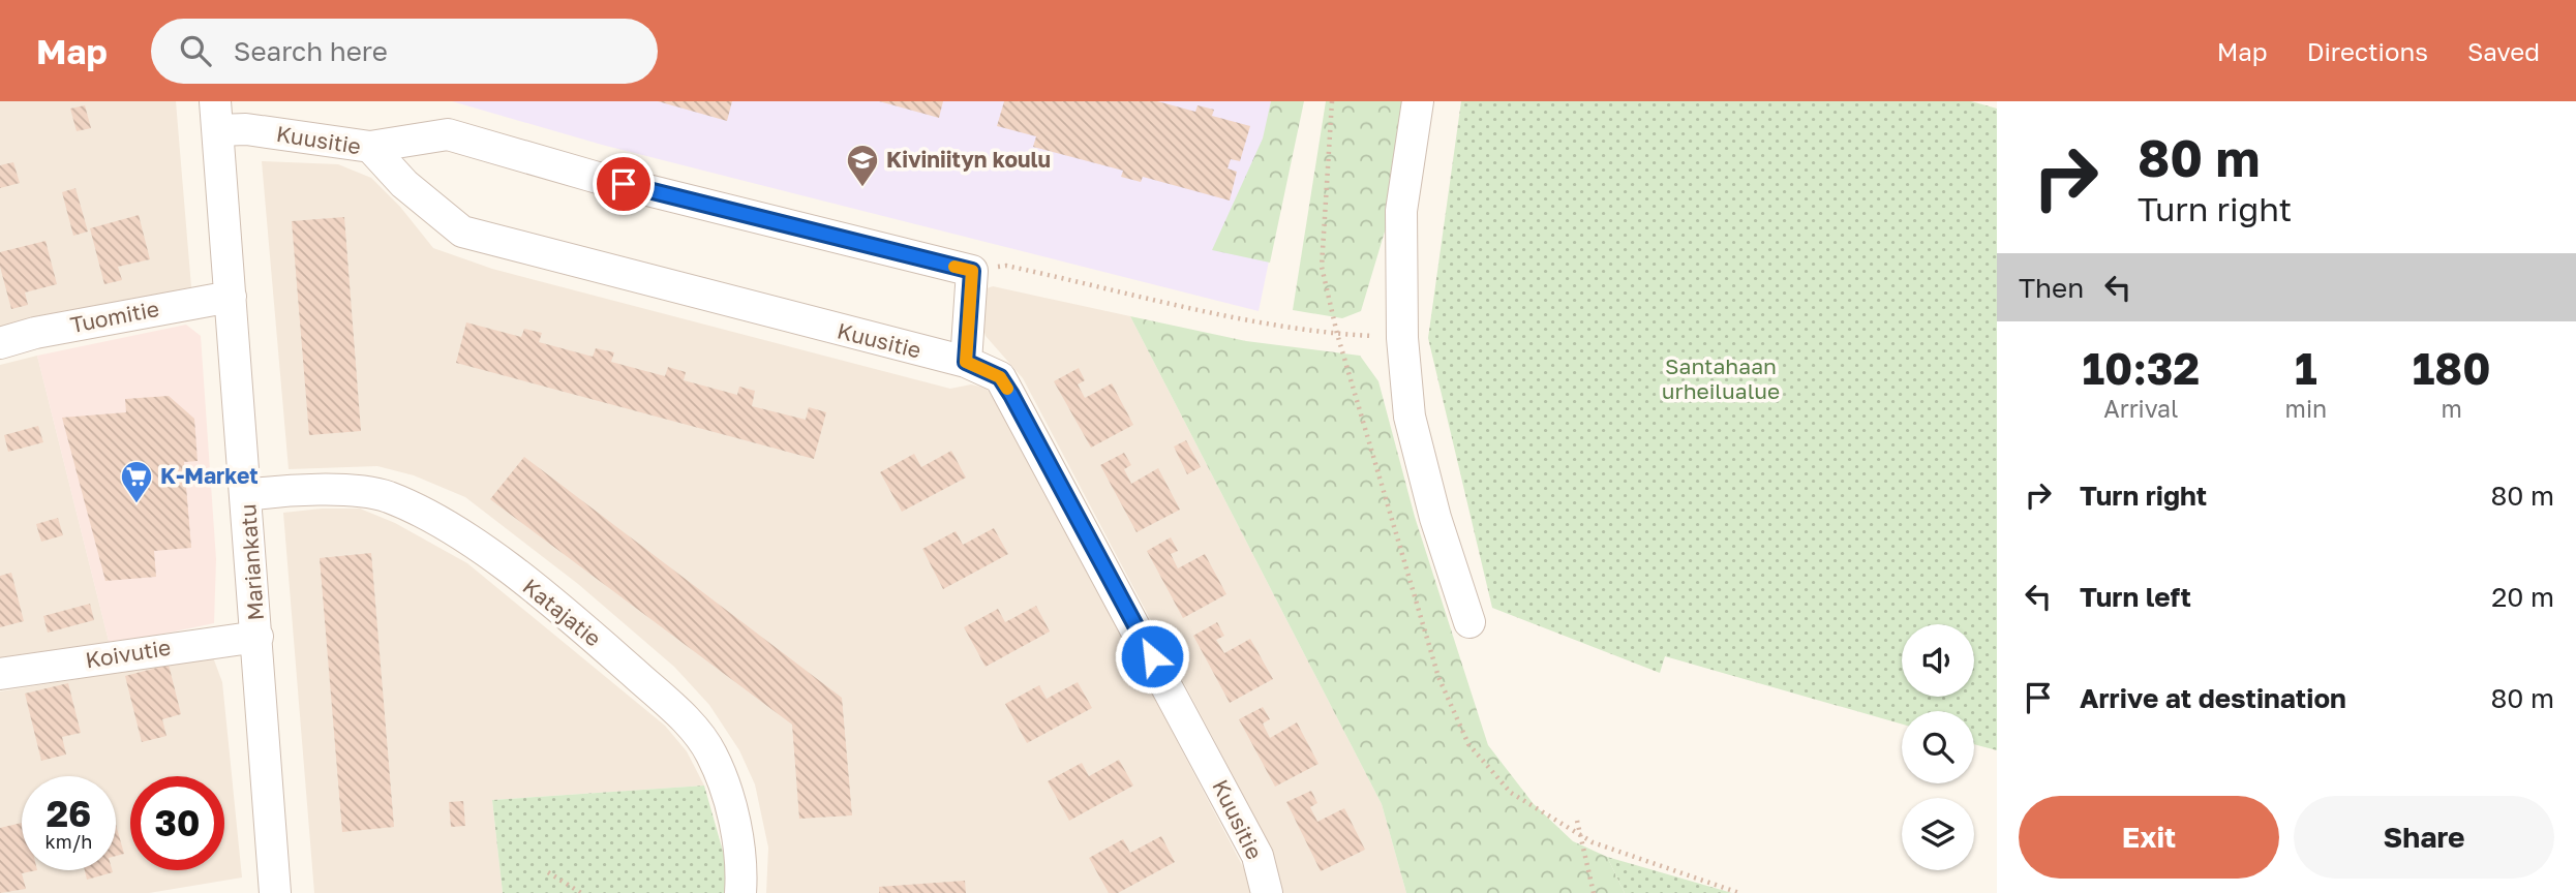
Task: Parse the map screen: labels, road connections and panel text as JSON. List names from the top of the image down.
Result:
{
  "streets": {
    "street": [
      "Kuusitie",
      "Tuomitie",
      "Mariankatu",
      "Katajatie",
      "Koivutie"
    ]
  },
  "crossings": [
    ["Kuusitie", "Mariankatu"],
    ["Tuomitie", "Mariankatu"],
    ["Mariankatu", "Katajatie"],
    ["Mariankatu", "Koivutie"]
  ],
  "parks": ["Santahaan urheilualue"],
  "places": {
    "school or university": ["Kiviniityn koulu"],
    "supermarket": ["K-Market"]
  },
  "page": {
    "header": "Map",
    "search": "Search here",
    "nav": ["Map", "Directions", "Saved"],
    "turn": ["80 m", "Turn right"],
    "then": "Then",
    "eta": [
      "10:32",
      "Arrival",
      "1",
      "min",
      "180",
      "m"
    ],
    "list": [
      {
        "name": "Turn right",
        "value": "80 m"
      },
      {
        "name": "Turn left",
        "value": "20 m"
      },
      {
        "name": "Arrive at destination",
        "value": "80 m"
      }
    ],
    "speed": "26 km/h",
    "limit": "30",
    "buttons": ["Exit", "Share"]
  }
}
